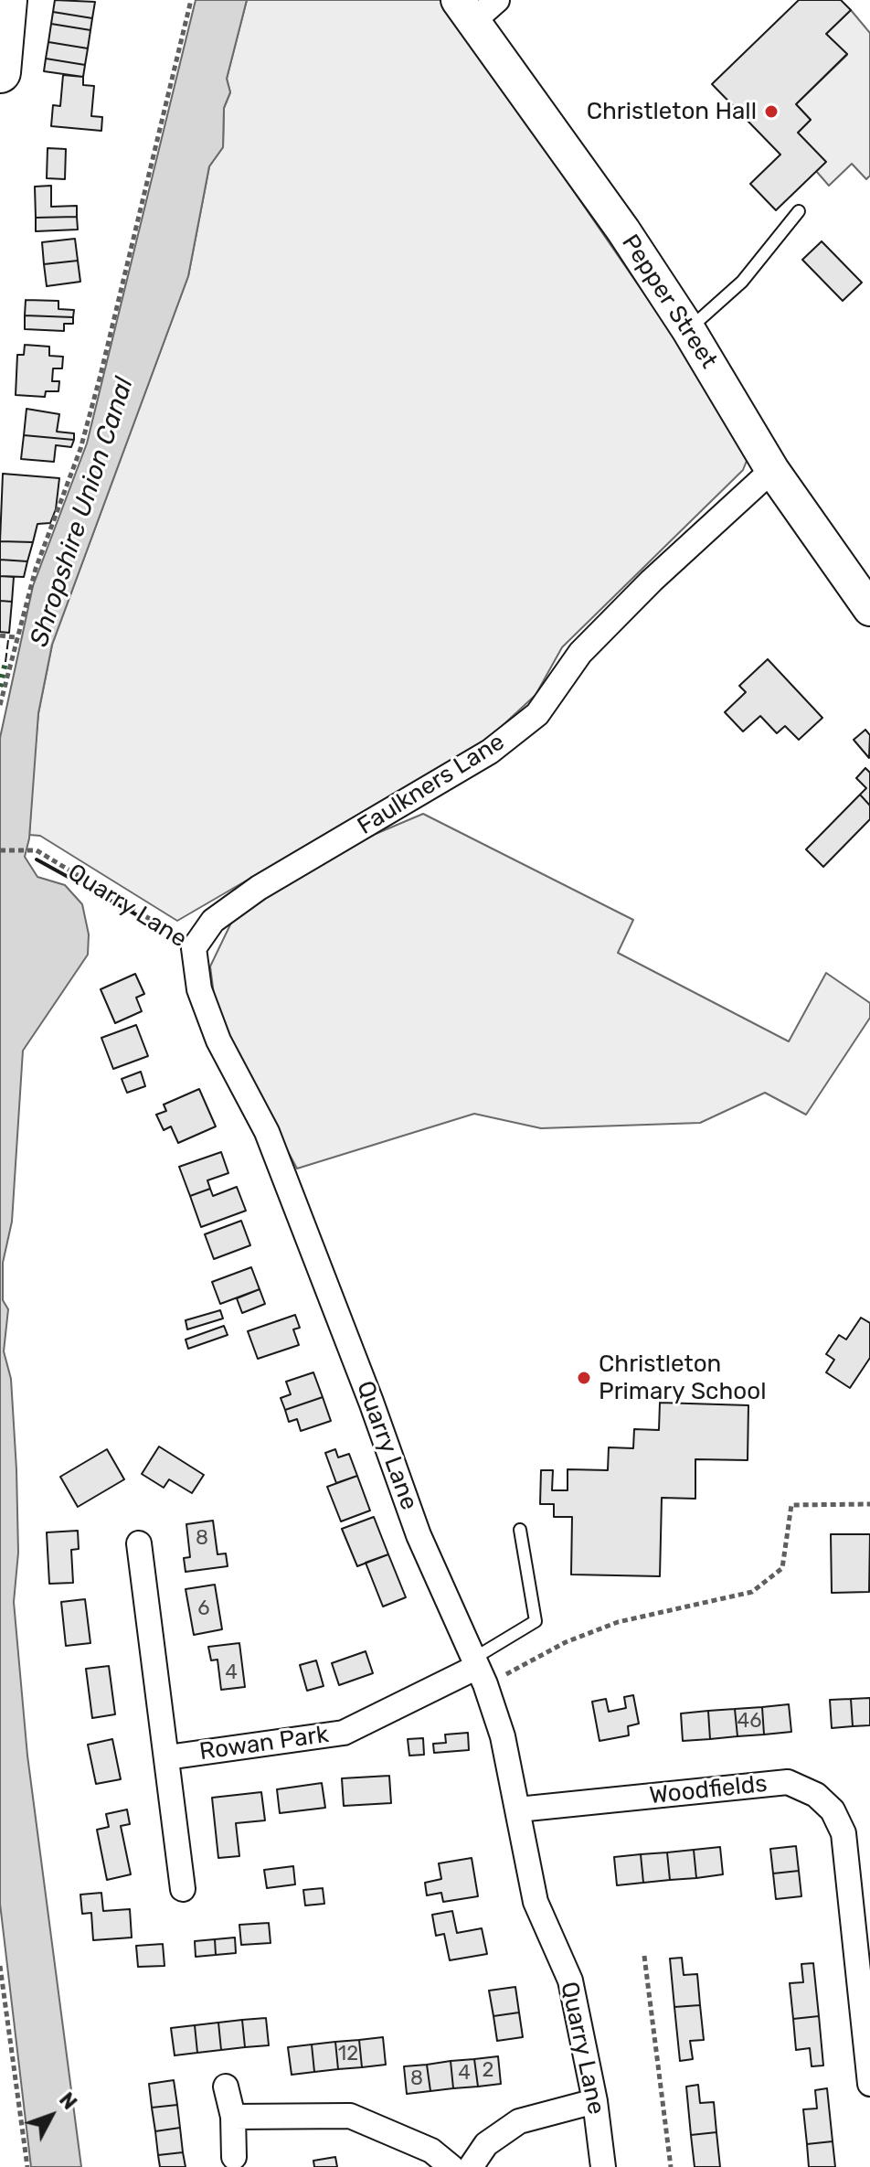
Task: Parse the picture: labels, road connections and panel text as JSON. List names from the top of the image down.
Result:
{
  "streets": {
    "street": [
      "Pepper Street",
      "Faulkners Lane",
      "Quarry Lane",
      "Rowan Park",
      "Woodfields"
    ]
  },
  "crossings": [
    ["Pepper Street", "Faulkners Lane"],
    ["Faulkners Lane", "Quarry Lane"],
    ["Quarry Lane", "Rowan Park"],
    ["Quarry Lane", "Woodfields"]
  ],
  "water": ["Shropshire Union Canal"],
  "places": ["Christleton Hall", "Christleton Primary School"],
  "house_numbers": [
    "8",
    "6",
    "4",
    "46",
    "12",
    "2",
    "4",
    "8"
  ],
  "north": "top right"
}
